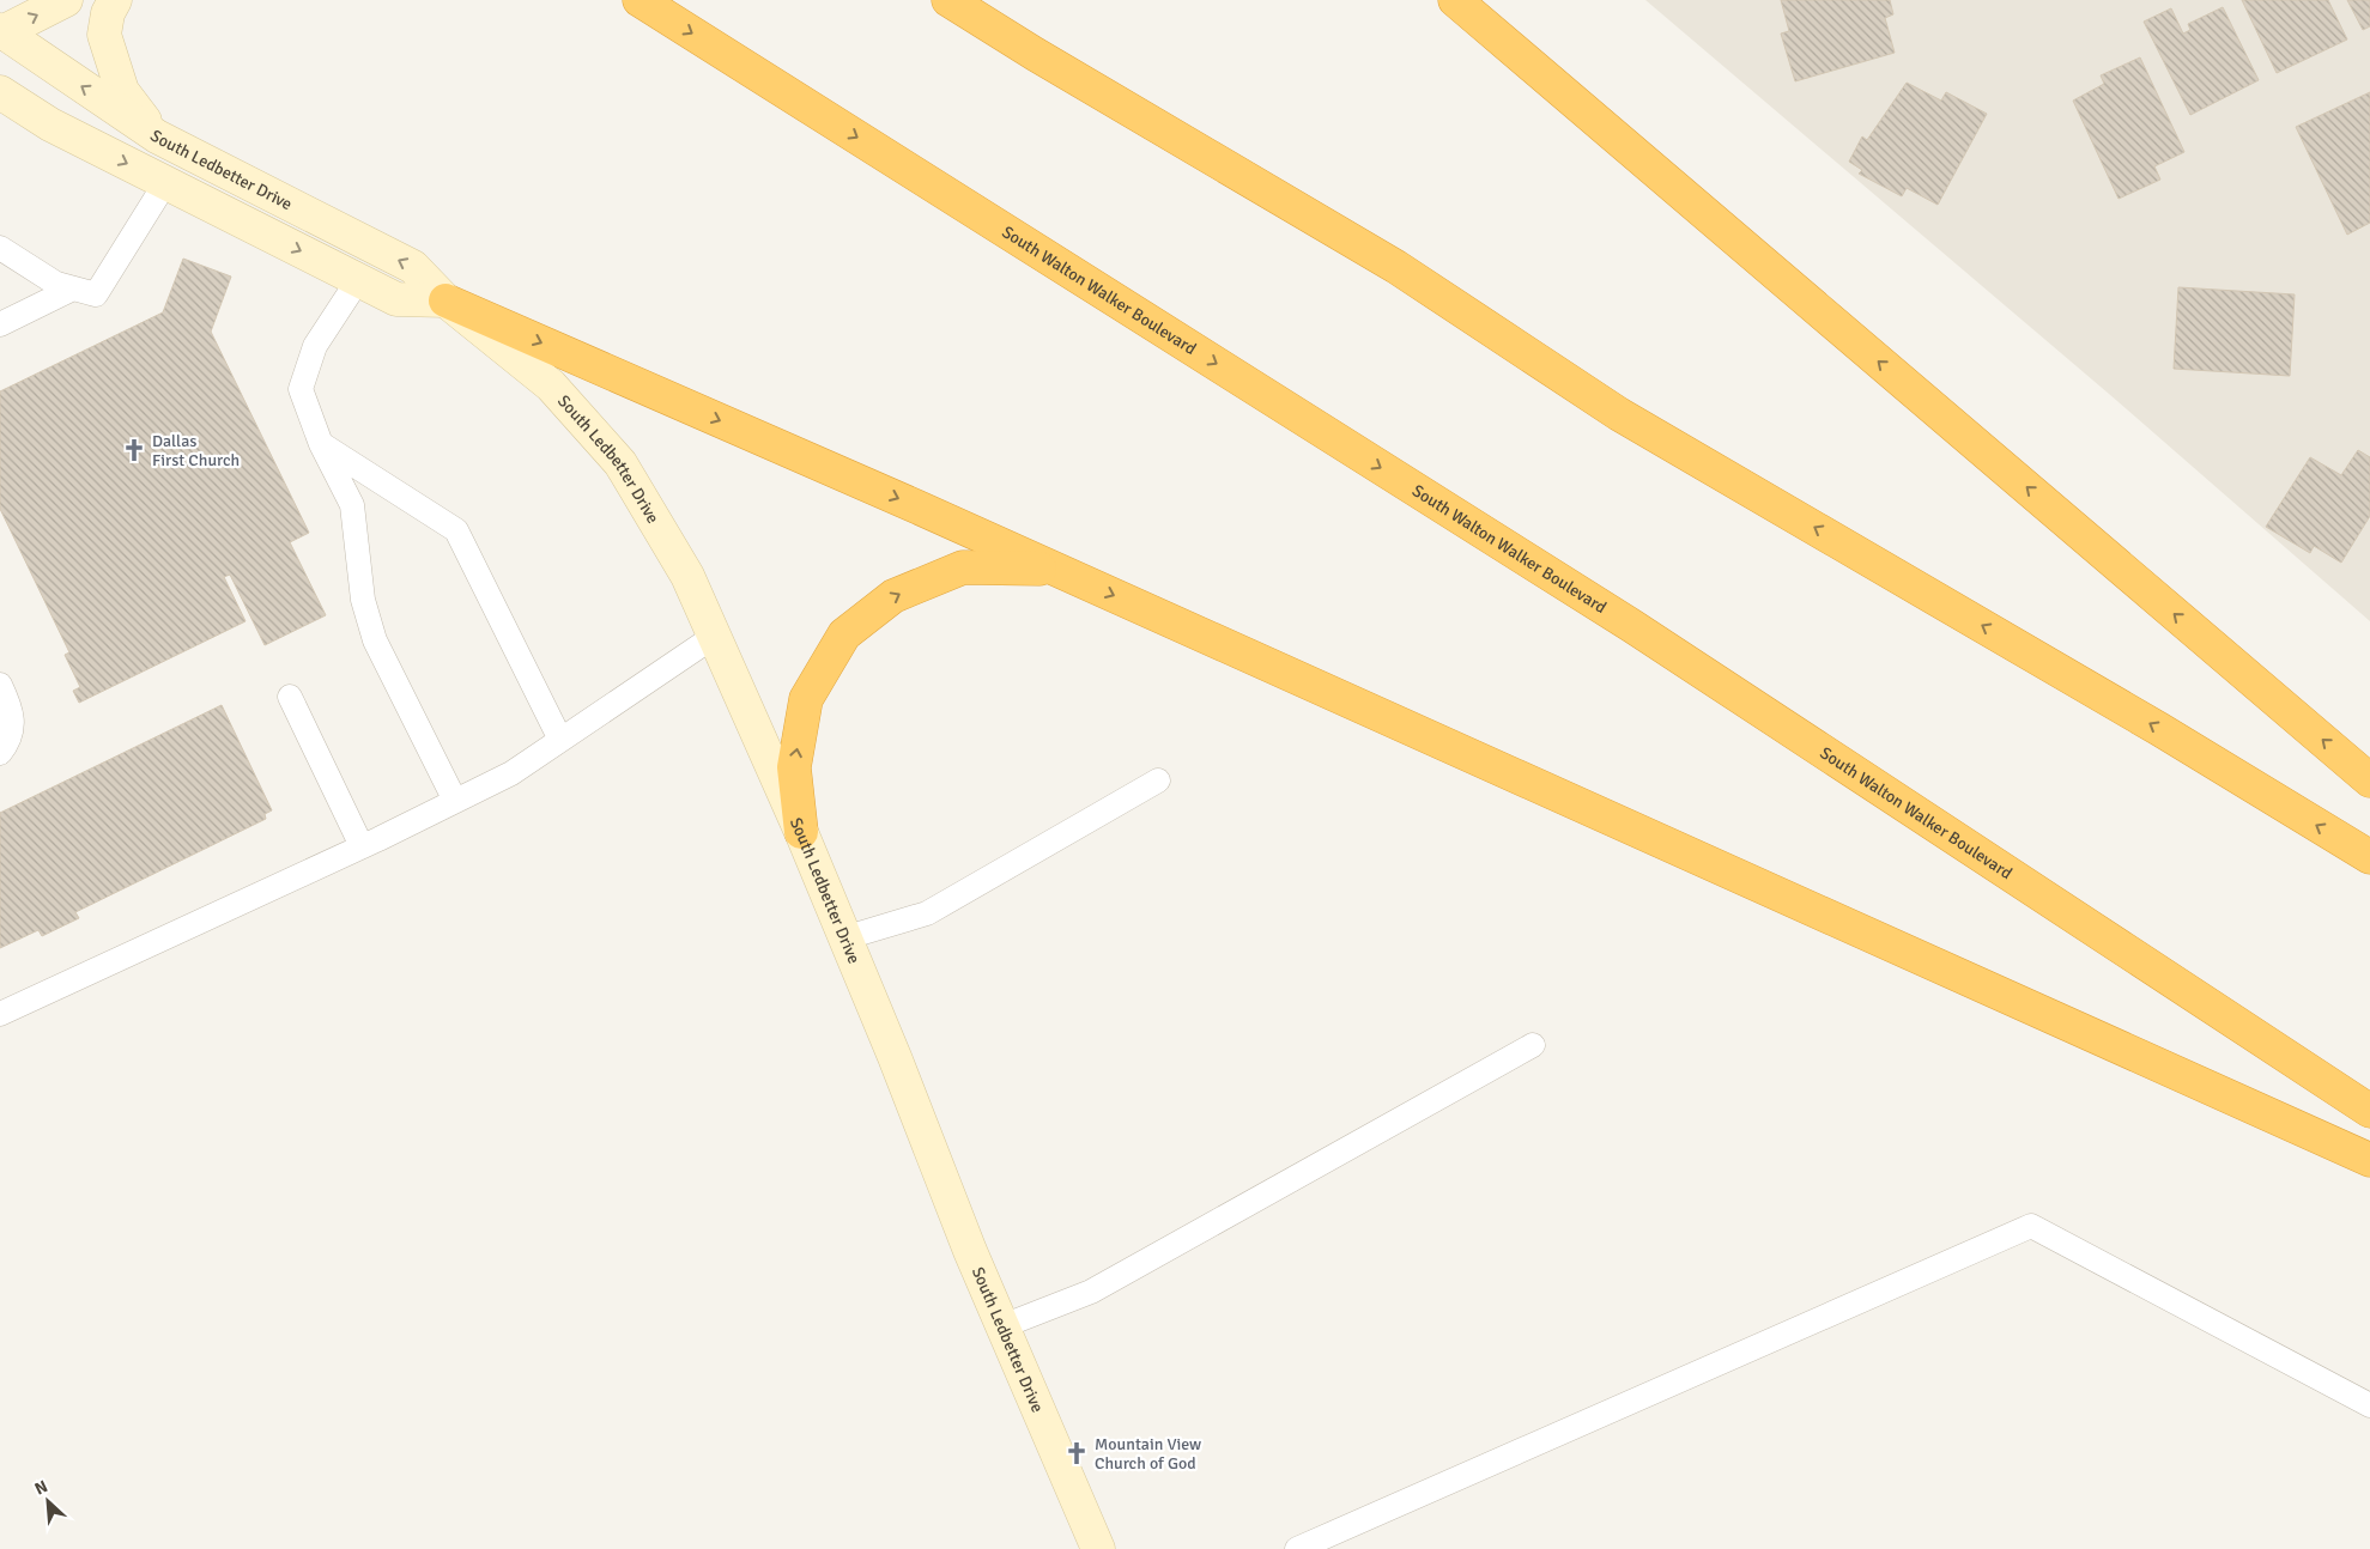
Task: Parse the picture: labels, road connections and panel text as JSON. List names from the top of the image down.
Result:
{
  "streets": {
    "highway": ["South Walton Walker Boulevard"],
    "street": ["South Ledbetter Drive"]
  },
  "places": {
    "church": ["Dallas First Church", "Mountain View Church of God"]
  },
  "north": "top left"
}
